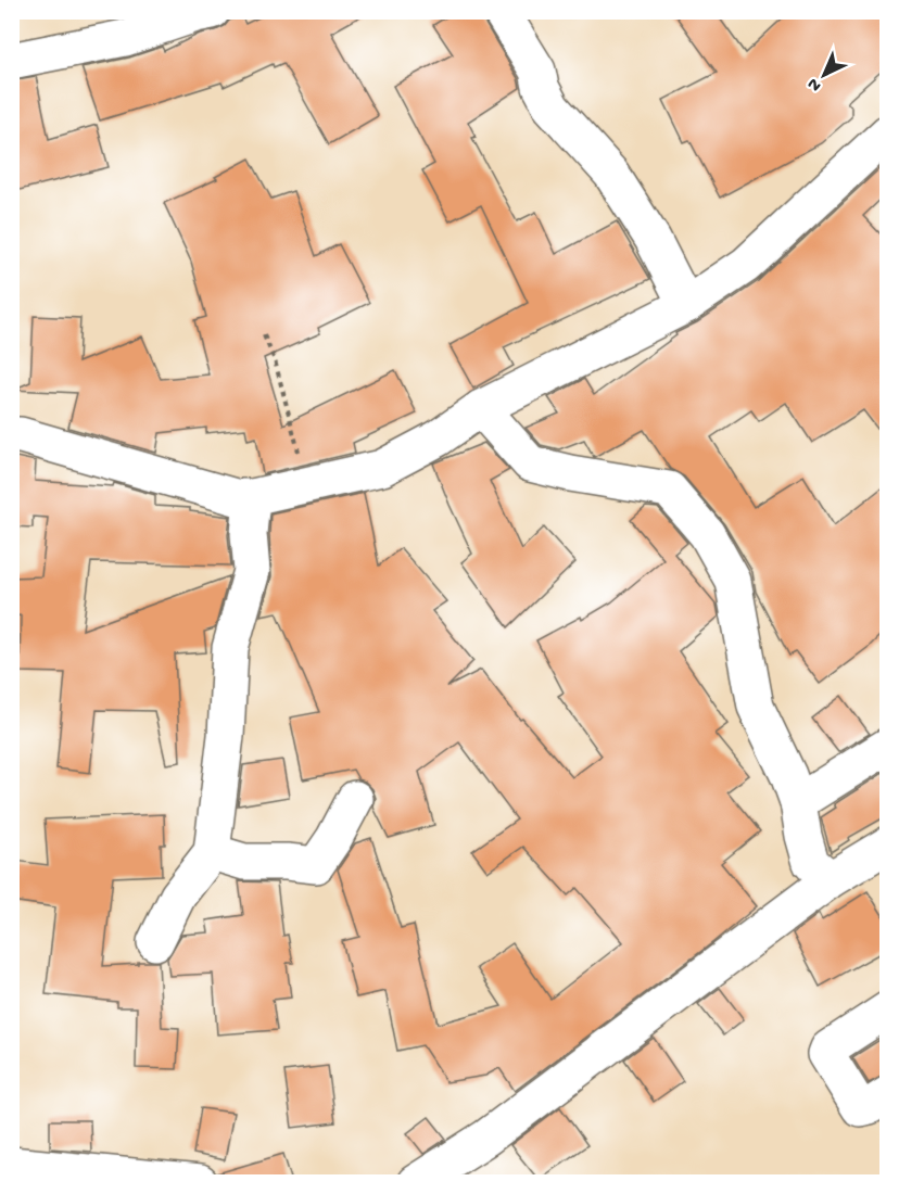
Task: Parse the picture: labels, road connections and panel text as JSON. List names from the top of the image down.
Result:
{
  "north": "bottom left"
}
